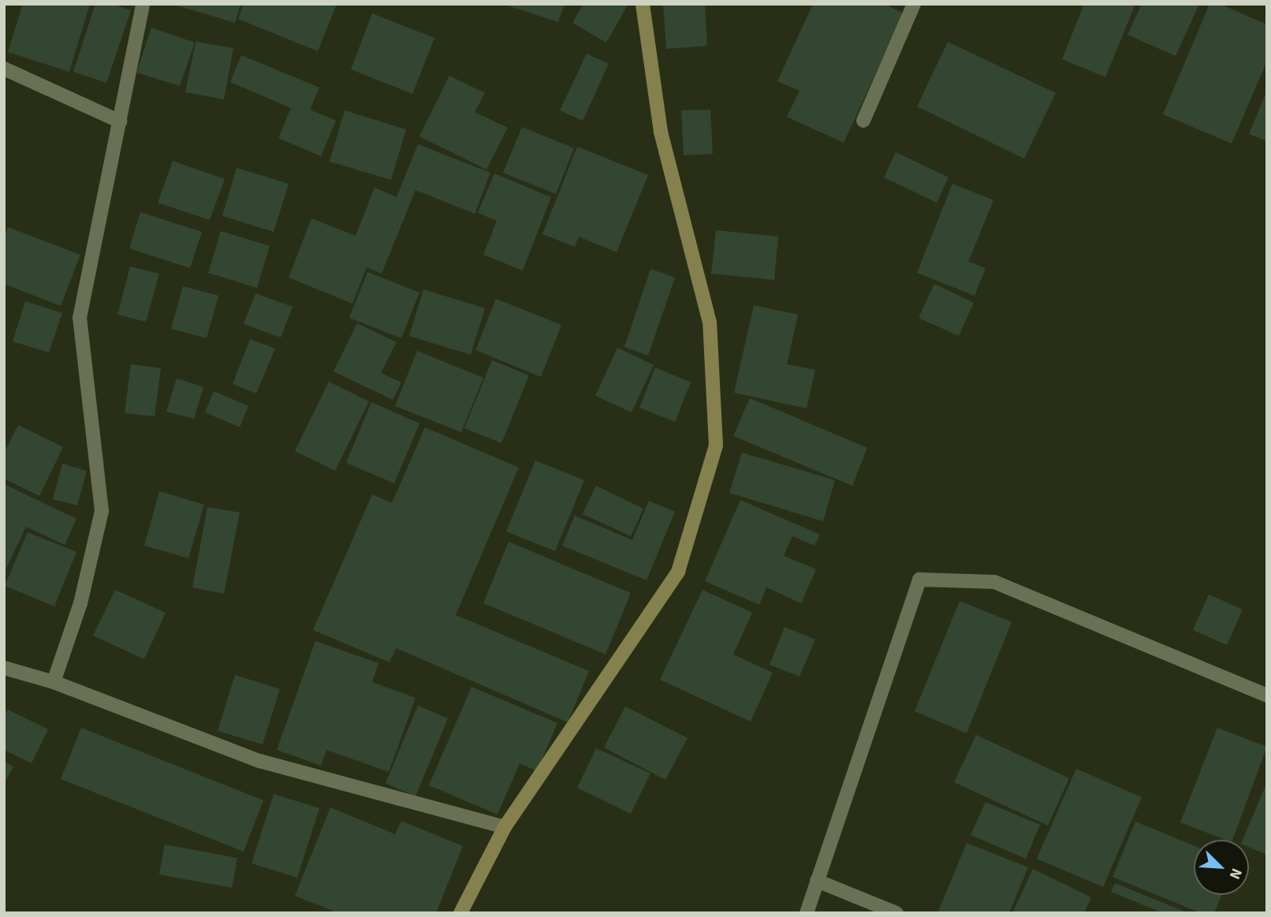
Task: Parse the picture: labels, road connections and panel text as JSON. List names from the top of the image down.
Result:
{
  "north": "bottom right"
}
